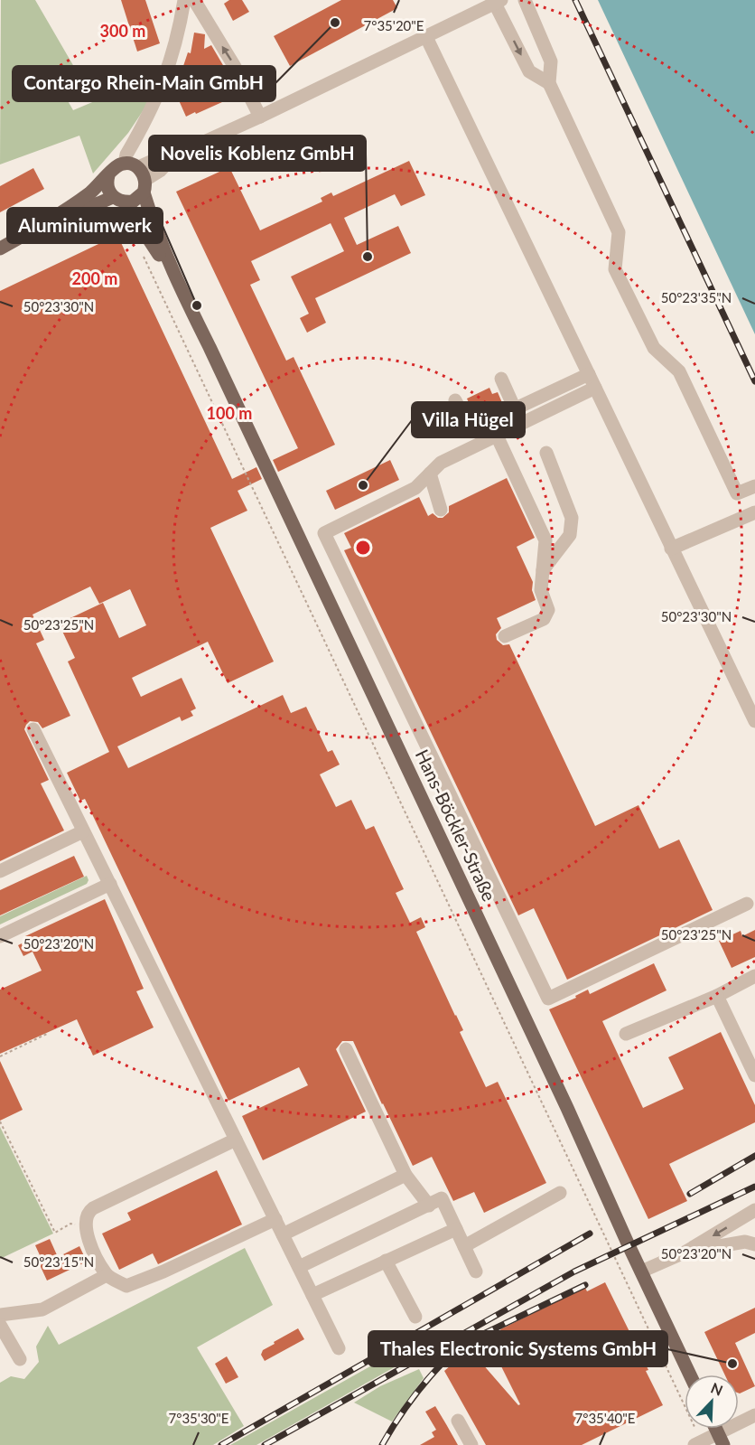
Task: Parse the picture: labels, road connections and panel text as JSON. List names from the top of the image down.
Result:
{
  "streets": {
    "main road": ["Hans-Böckler-Straße"]
  },
  "places": [
    "Contargo Rhein-Main GmbH",
    "Novelis Koblenz GmbH",
    "Aluminiumwerk",
    "Villa Hügel",
    "Thales Electronic Systems GmbH"
  ],
  "north": "top right",
  "coordinates": [
    "7°35'20\"E",
    "50°23'35\"N",
    "50°23'30\"N",
    "50°23'25\"N",
    "50°23'20\"N",
    "50°23'15\"N",
    "7°35'30\"E",
    "7°35'40\"E"
  ],
  "rings": ["300 m", "200 m", "100 m"]
}
